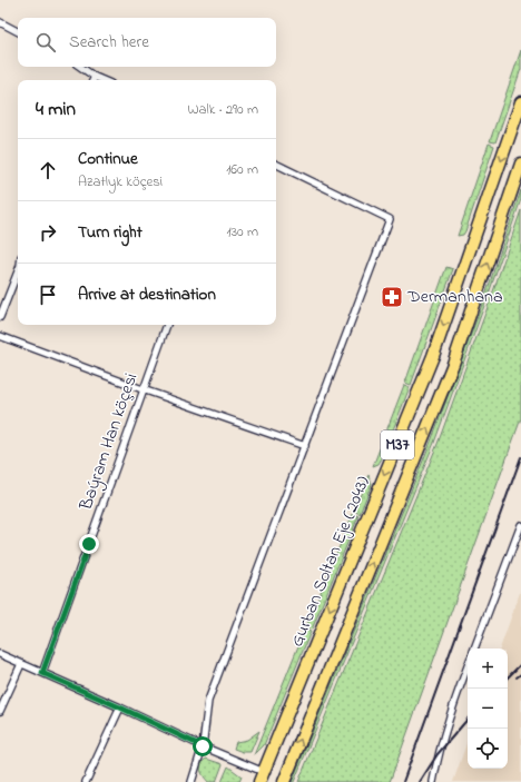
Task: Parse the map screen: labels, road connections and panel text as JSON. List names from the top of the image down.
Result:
{
  "streets": {
    "highway": ["M37", "Gurban Soltan Eje (2043)"],
    "street": ["Baýram Han köçesi"]
  },
  "places": {
    "pharmacy": ["Dermanhana"]
  },
  "page": {
    "search": "Search here",
    "heading": ["4 min", "Walk · 290 m"],
    "list": [
      ["Continue", "Azatlyk köçesi", "160 m"],
      ["Turn right", "130 m"],
      "Arrive at destination"
    ],
    "map_buttons": ["+", "−"]
  }
}
